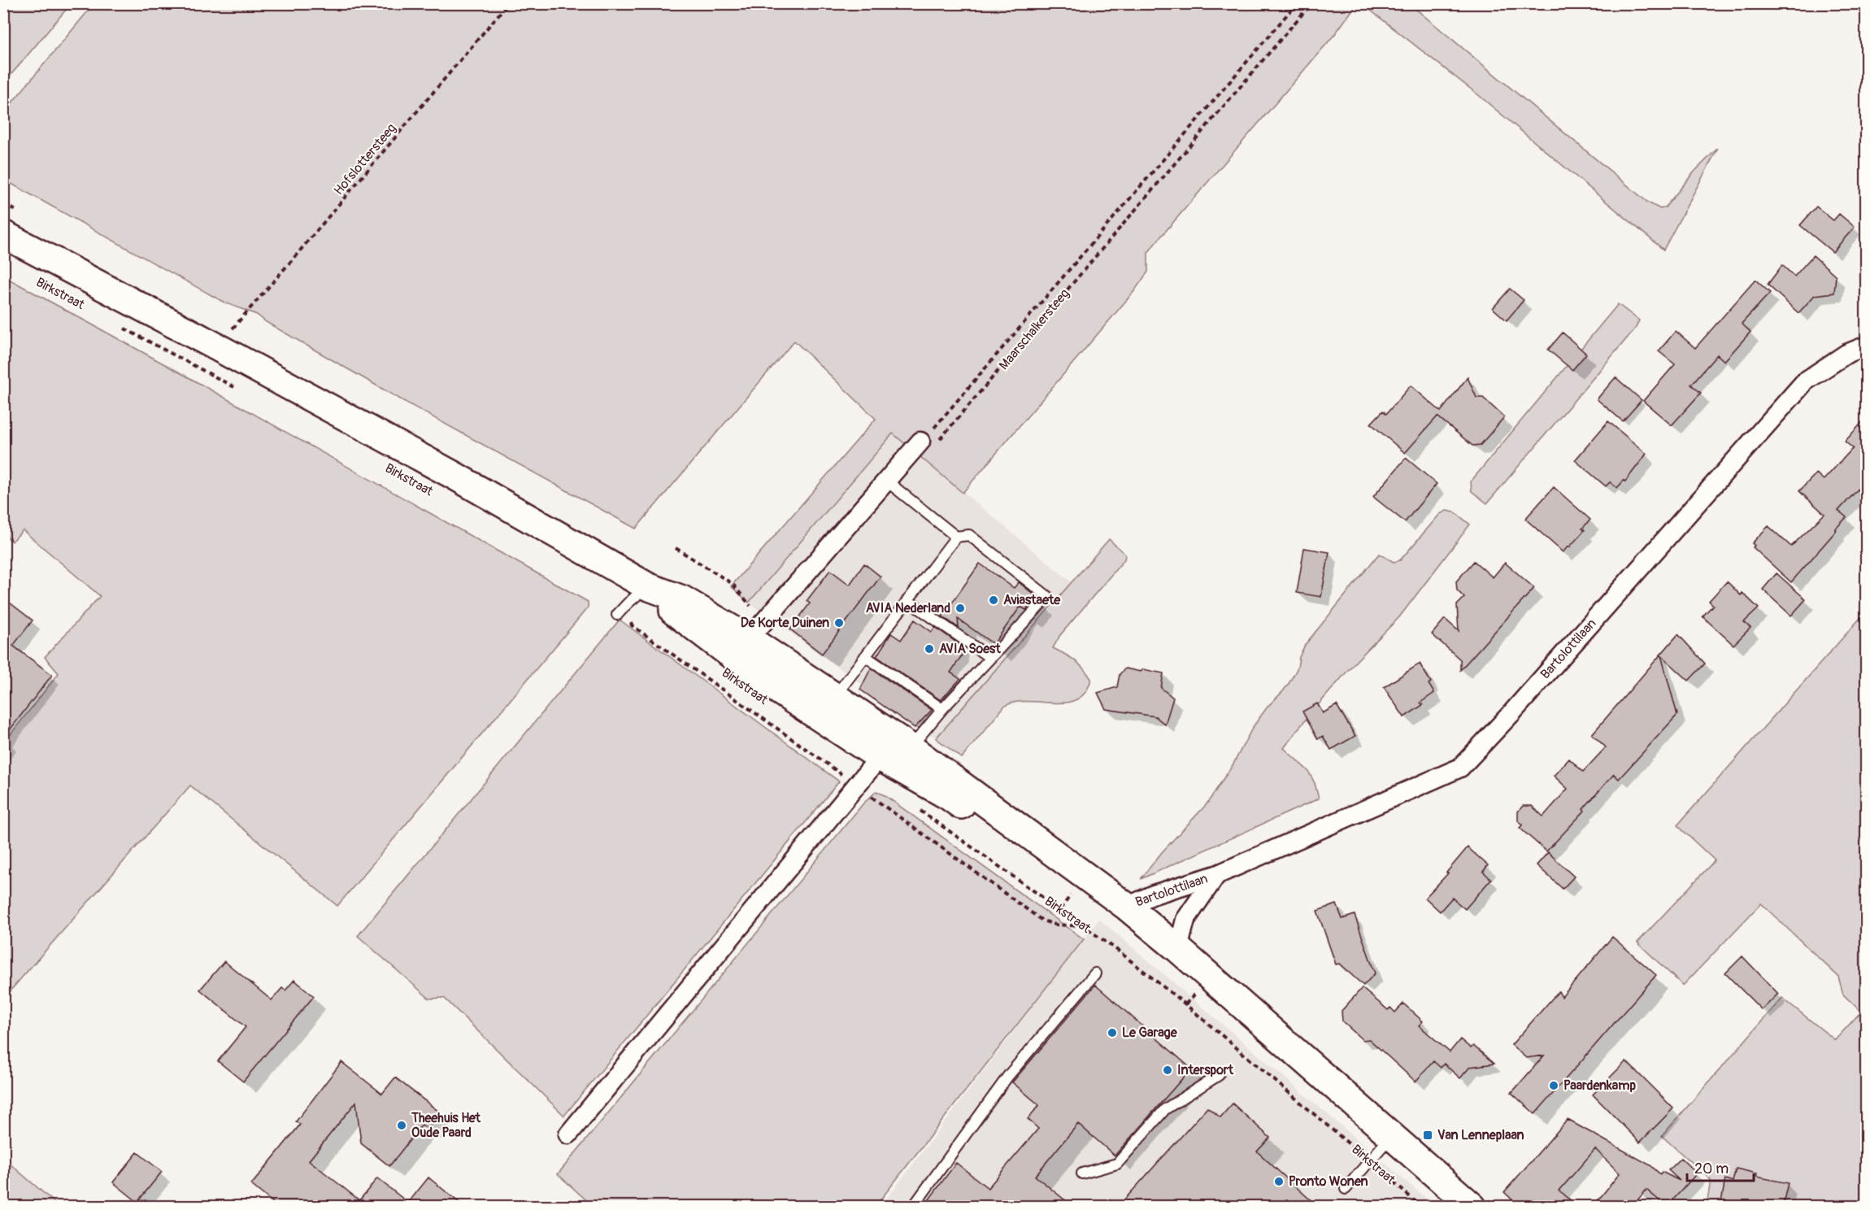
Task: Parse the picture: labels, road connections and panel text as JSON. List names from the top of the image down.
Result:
{
  "streets": {
    "main road": ["Birkstraat"],
    "street": ["Bartolottilaan"],
    "path": ["Hofslottersteeg", "Maarschalkersteeg"]
  },
  "crossings": [
    ["Birkstraat", "Bartolottilaan"]
  ],
  "places": {
    "other": [
      "Aviastaete",
      "AVIA Nederland",
      "De Korte Duinen",
      "AVIA Soest",
      "Le Garage",
      "Intersport",
      "Paardenkamp",
      "Theehuis Het Oude Paard",
      "Pronto Wonen"
    ],
    "transit": ["Van Lenneplaan"]
  },
  "scale_bar": "20 m"
}
